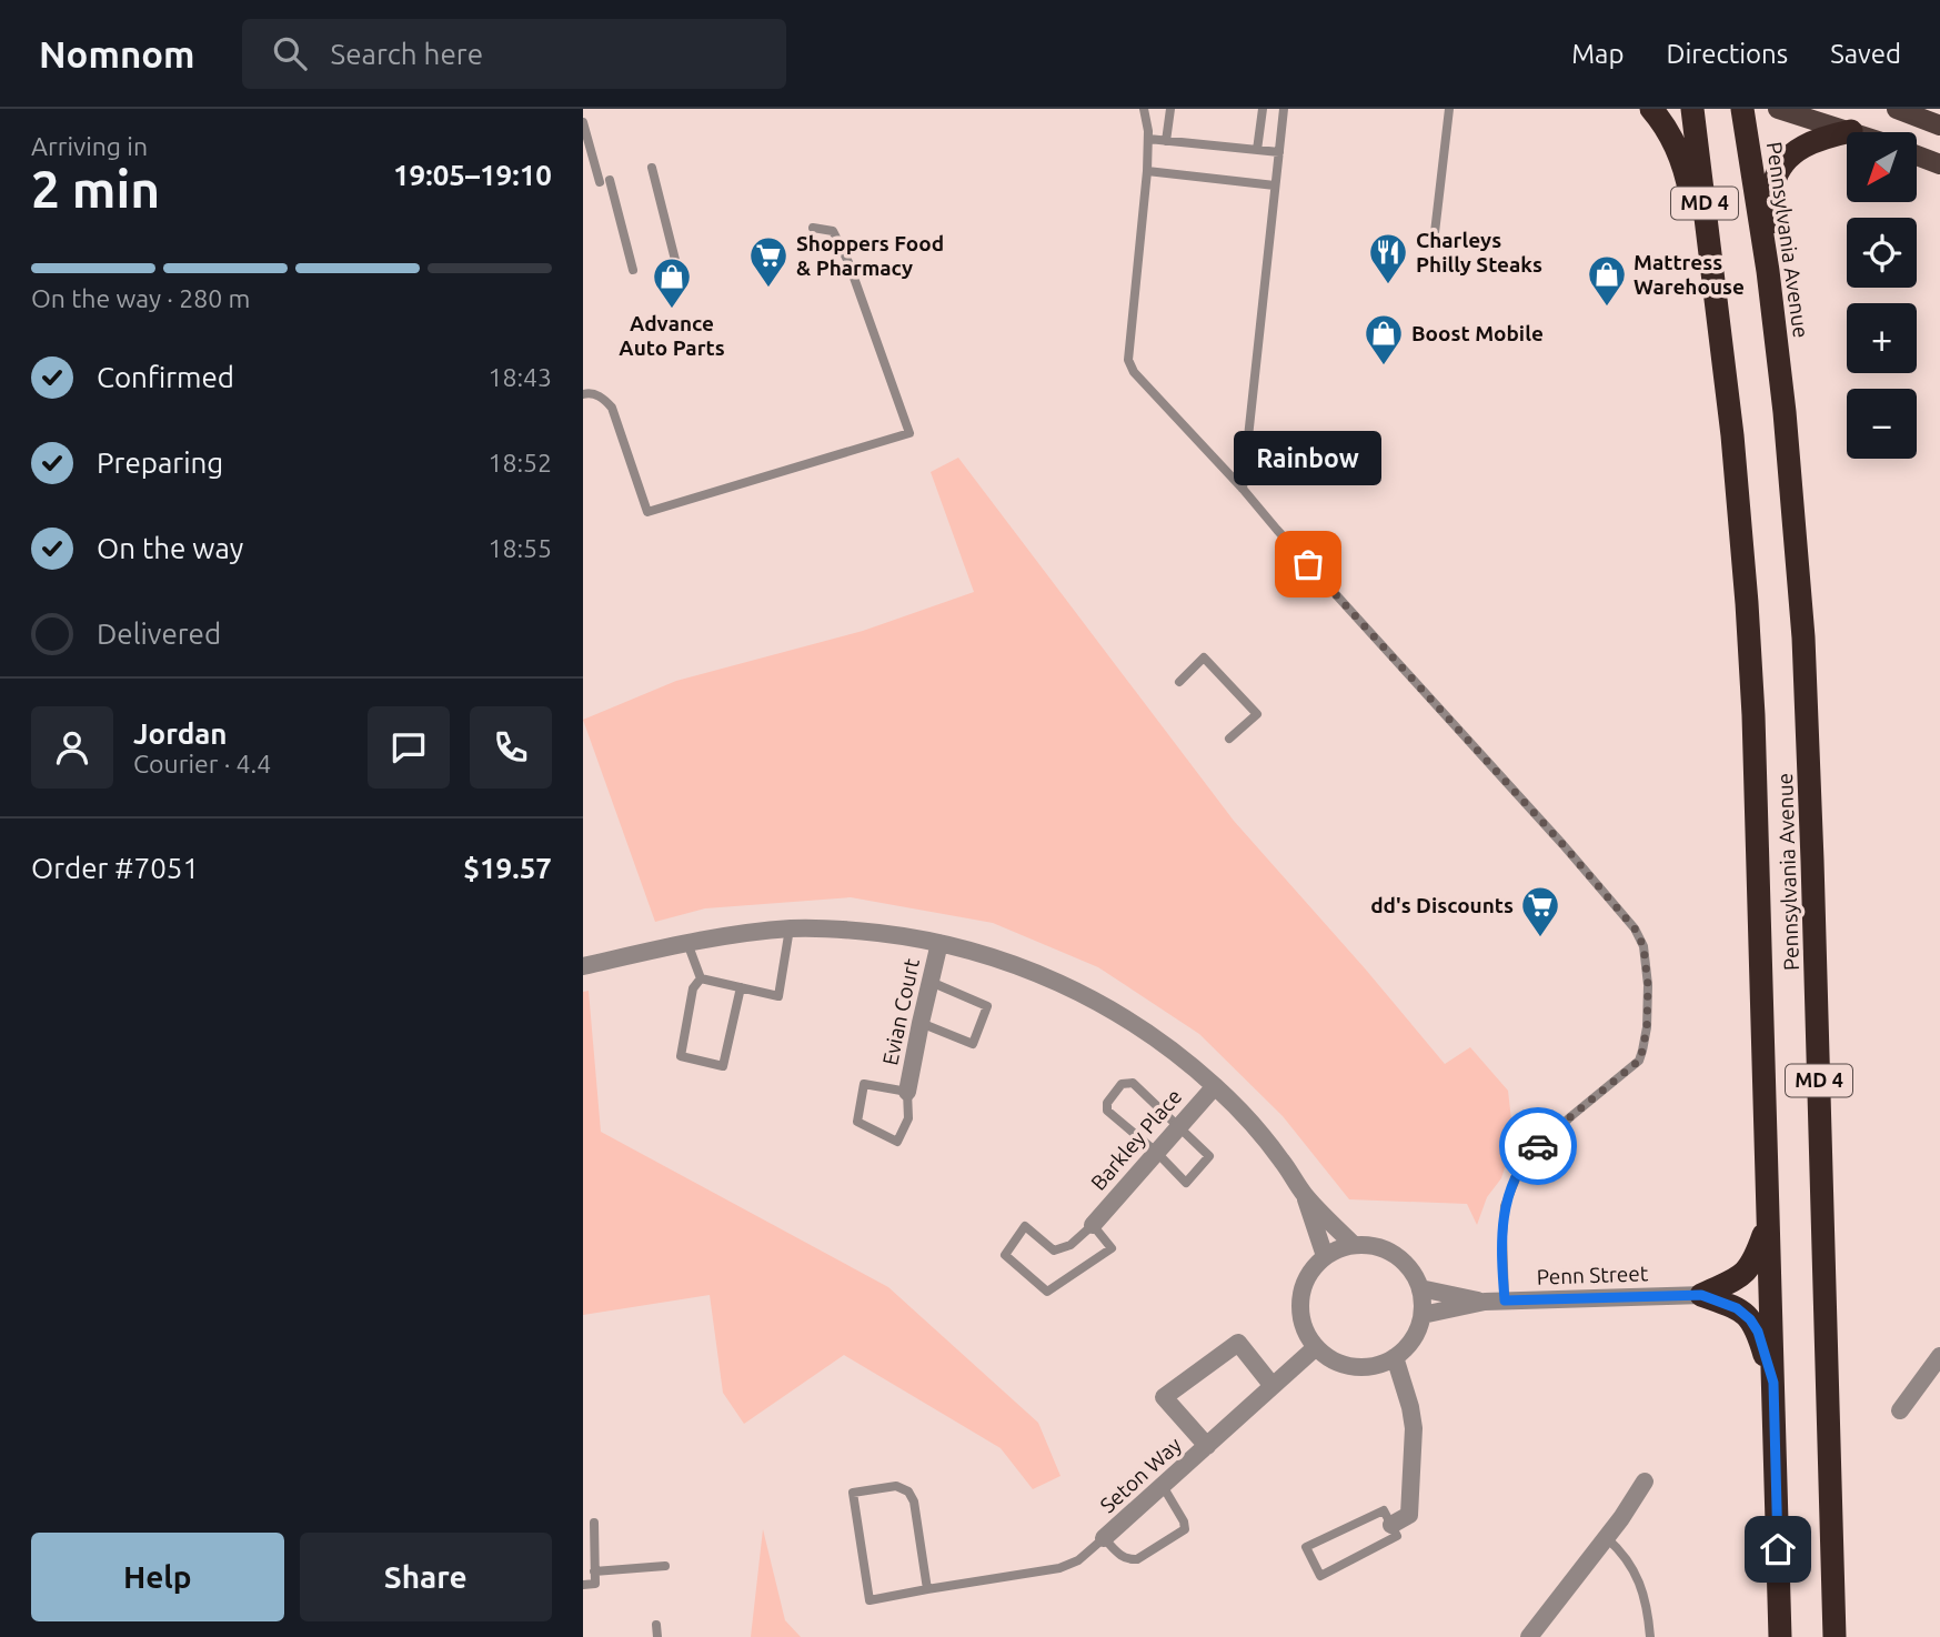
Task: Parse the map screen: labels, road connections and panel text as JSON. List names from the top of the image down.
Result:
{
  "streets": {
    "highway": ["MD 4", "Pennsylvania Avenue"],
    "street": [
      "Evian Court",
      "Barkley Place",
      "Penn Street",
      "Seton Way"
    ]
  },
  "crossings": [
    ["Penn Street", "Seton Way"]
  ],
  "places": {
    "restaurant": ["Charleys Philly Steaks"],
    "supermarket": ["Shoppers Food & Pharmacy", "dd's Discounts"],
    "shop": ["Mattress Warehouse", "Advance Auto Parts", "Boost Mobile"],
    "other": ["Rainbow"]
  },
  "north": "bottom left",
  "page": {
    "header": "Nomnom",
    "search": "Search here",
    "nav": ["Map", "Directions", "Saved"],
    "heading": ["2 min", "Arriving in", "19:05–19:10"],
    "panel": [
      "Jordan",
      "Courier · 4.4",
      "Order #7051",
      "$19.57"
    ],
    "map_buttons": ["+", "−"],
    "bar": "On the way · 280 m",
    "list": [
      ["Confirmed", "18:43"],
      ["Preparing", "18:52"],
      ["On the way", "18:55"],
      "Delivered"
    ],
    "bubble": "Rainbow",
    "buttons": ["Help", "Share"]
  }
}
